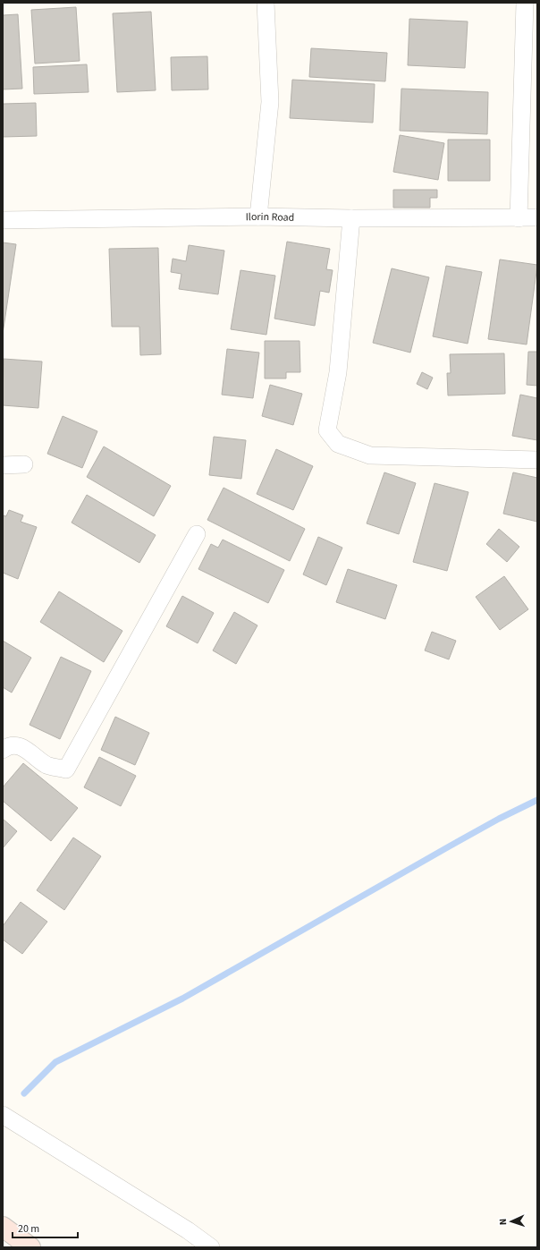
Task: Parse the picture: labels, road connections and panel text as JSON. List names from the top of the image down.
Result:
{
  "streets": {
    "street": ["Ilorin Road"]
  },
  "scale_bar": "20 m",
  "north": "left"
}
